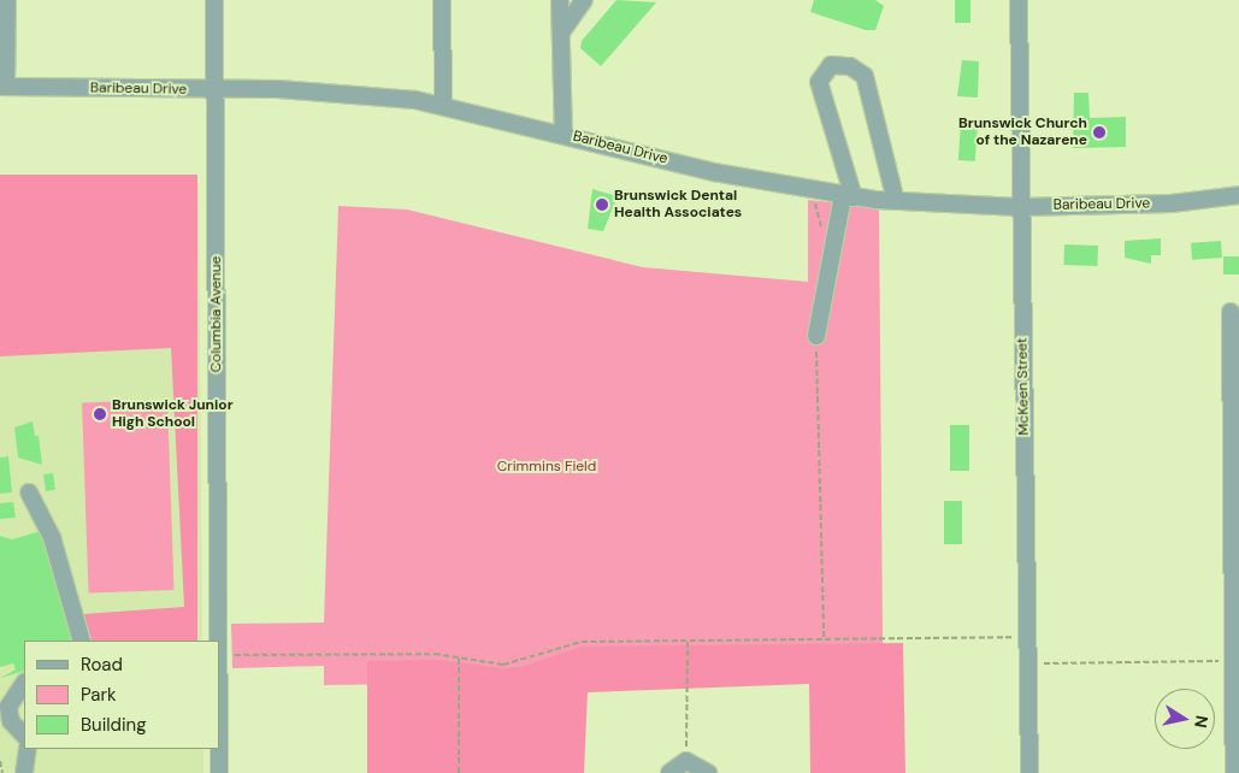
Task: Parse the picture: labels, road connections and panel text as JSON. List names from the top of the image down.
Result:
{
  "streets": {
    "street": ["Baribeau Drive", "Columbia Avenue", "McKeen Street"]
  },
  "crossings": [
    ["Baribeau Drive", "Columbia Avenue"],
    ["Baribeau Drive", "McKeen Street"]
  ],
  "parks": ["Crimmins Field"],
  "places": ["Brunswick Church of the Nazarene", "Brunswick Dental Health Associates", "Brunswick Junior High School"],
  "legend": ["Road", "Park", "Building"],
  "north": "right"
}
